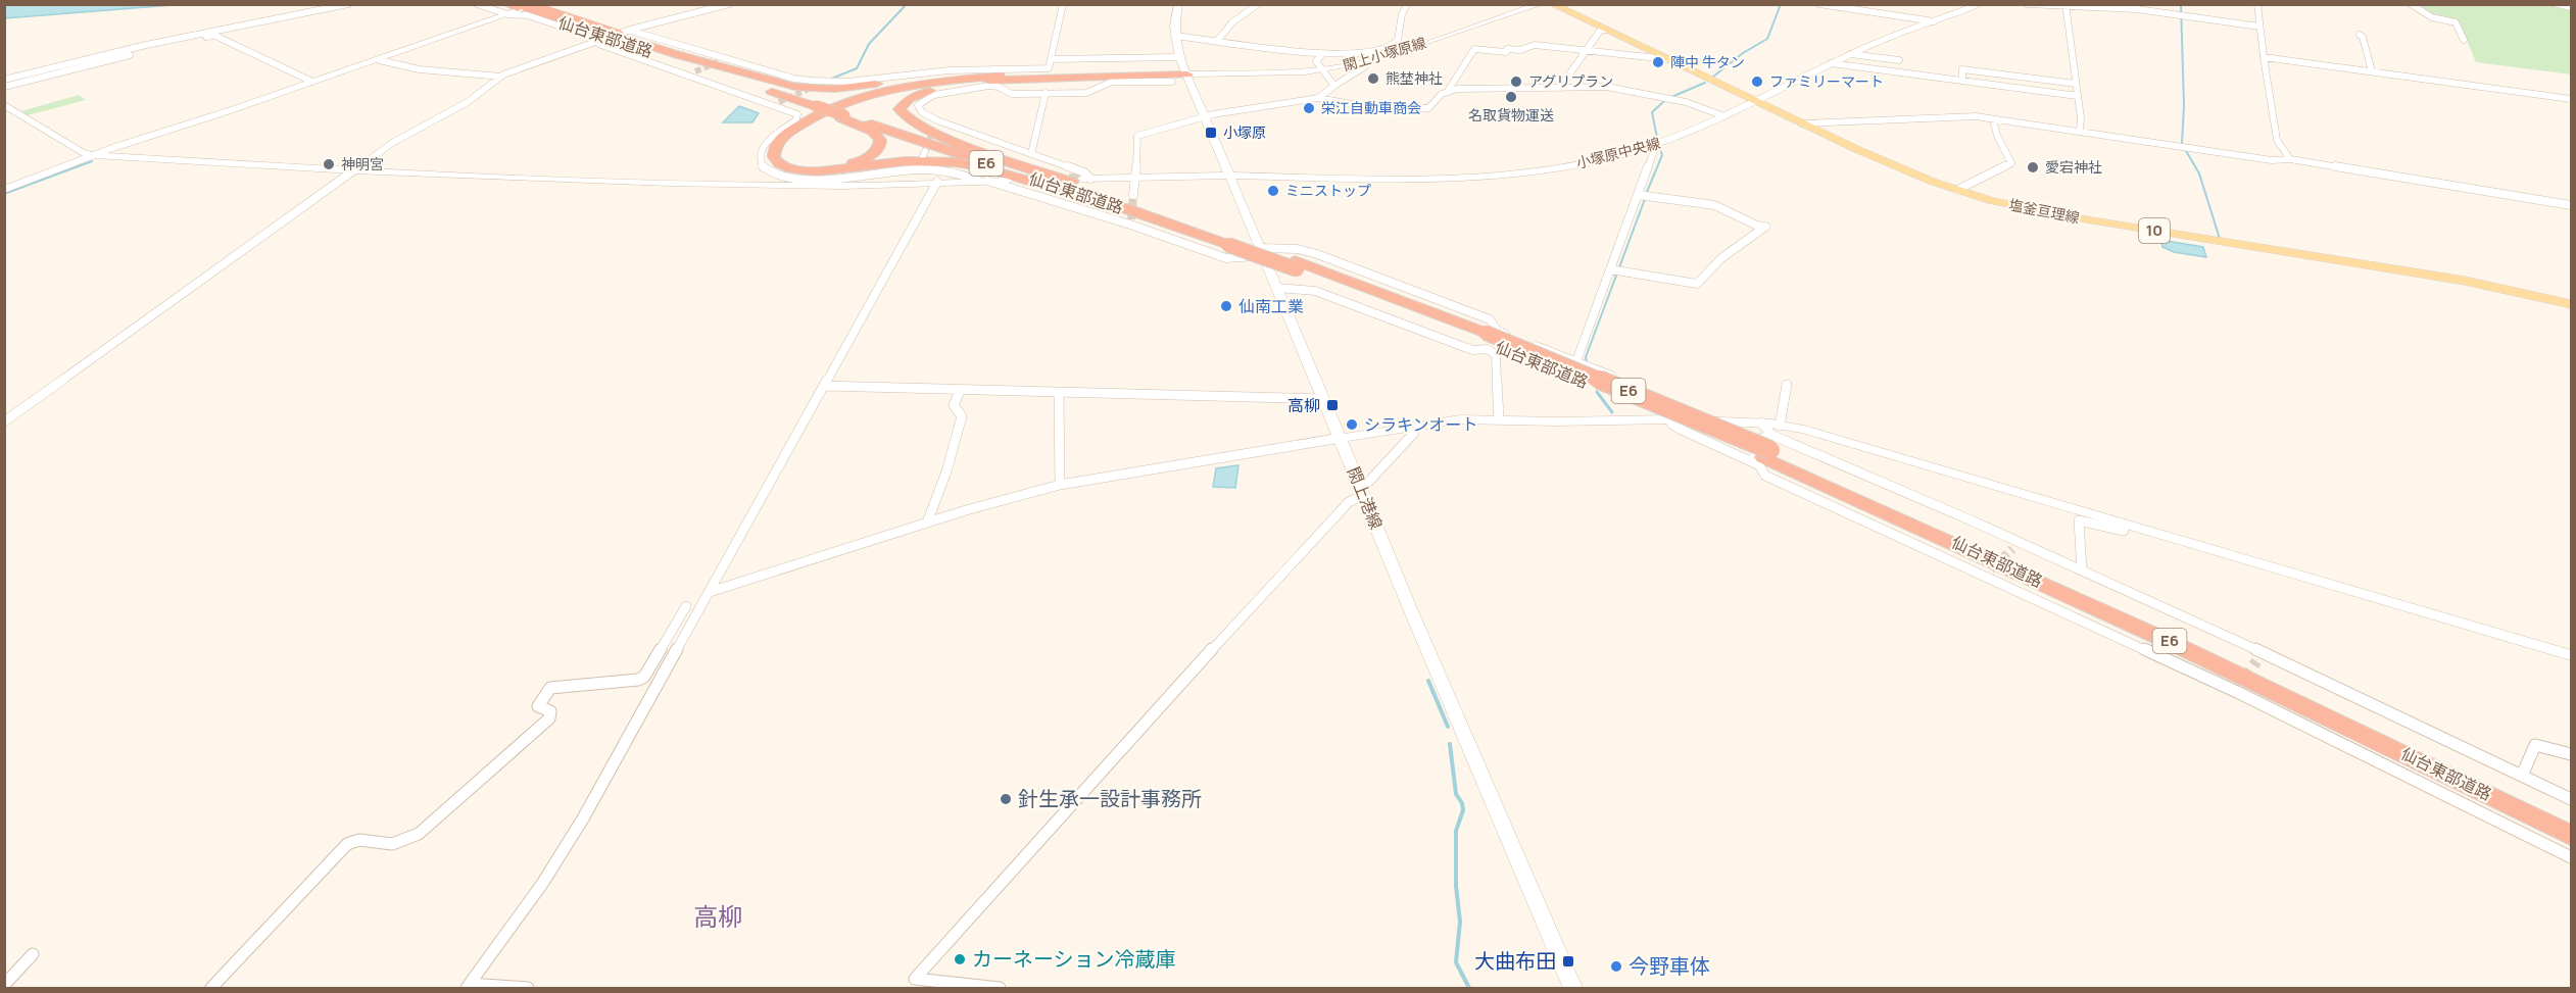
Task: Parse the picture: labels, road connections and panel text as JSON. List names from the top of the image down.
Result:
{
  "streets": {
    "highway": ["仙台東部道路", "E6"],
    "main road": ["塩釜亘理線", "10"],
    "street": ["閖上小塚原線", "小塚原中央線", "閖上港線"]
  },
  "crossings": [
    ["閖上小塚原線", "閖上港線"],
    ["小塚原中央線", "塩釜亘理線"],
    ["小塚原中央線", "閖上港線"]
  ],
  "districts": ["高柳"],
  "places": {
    "other": [
      "陣中 牛タン",
      "熊埜神社",
      "アグリプラン",
      "ファミリーマート",
      "名取貨物運送",
      "栄江自動車商会",
      "神明宮",
      "愛宕神社",
      "ミニストップ",
      "仙南工業",
      "シラキンオート",
      "針生承一設計事務所",
      "カーネーション冷蔵庫",
      "今野車体"
    ],
    "transit": ["小塚原", "高柳", "大曲布田"]
  }
}
